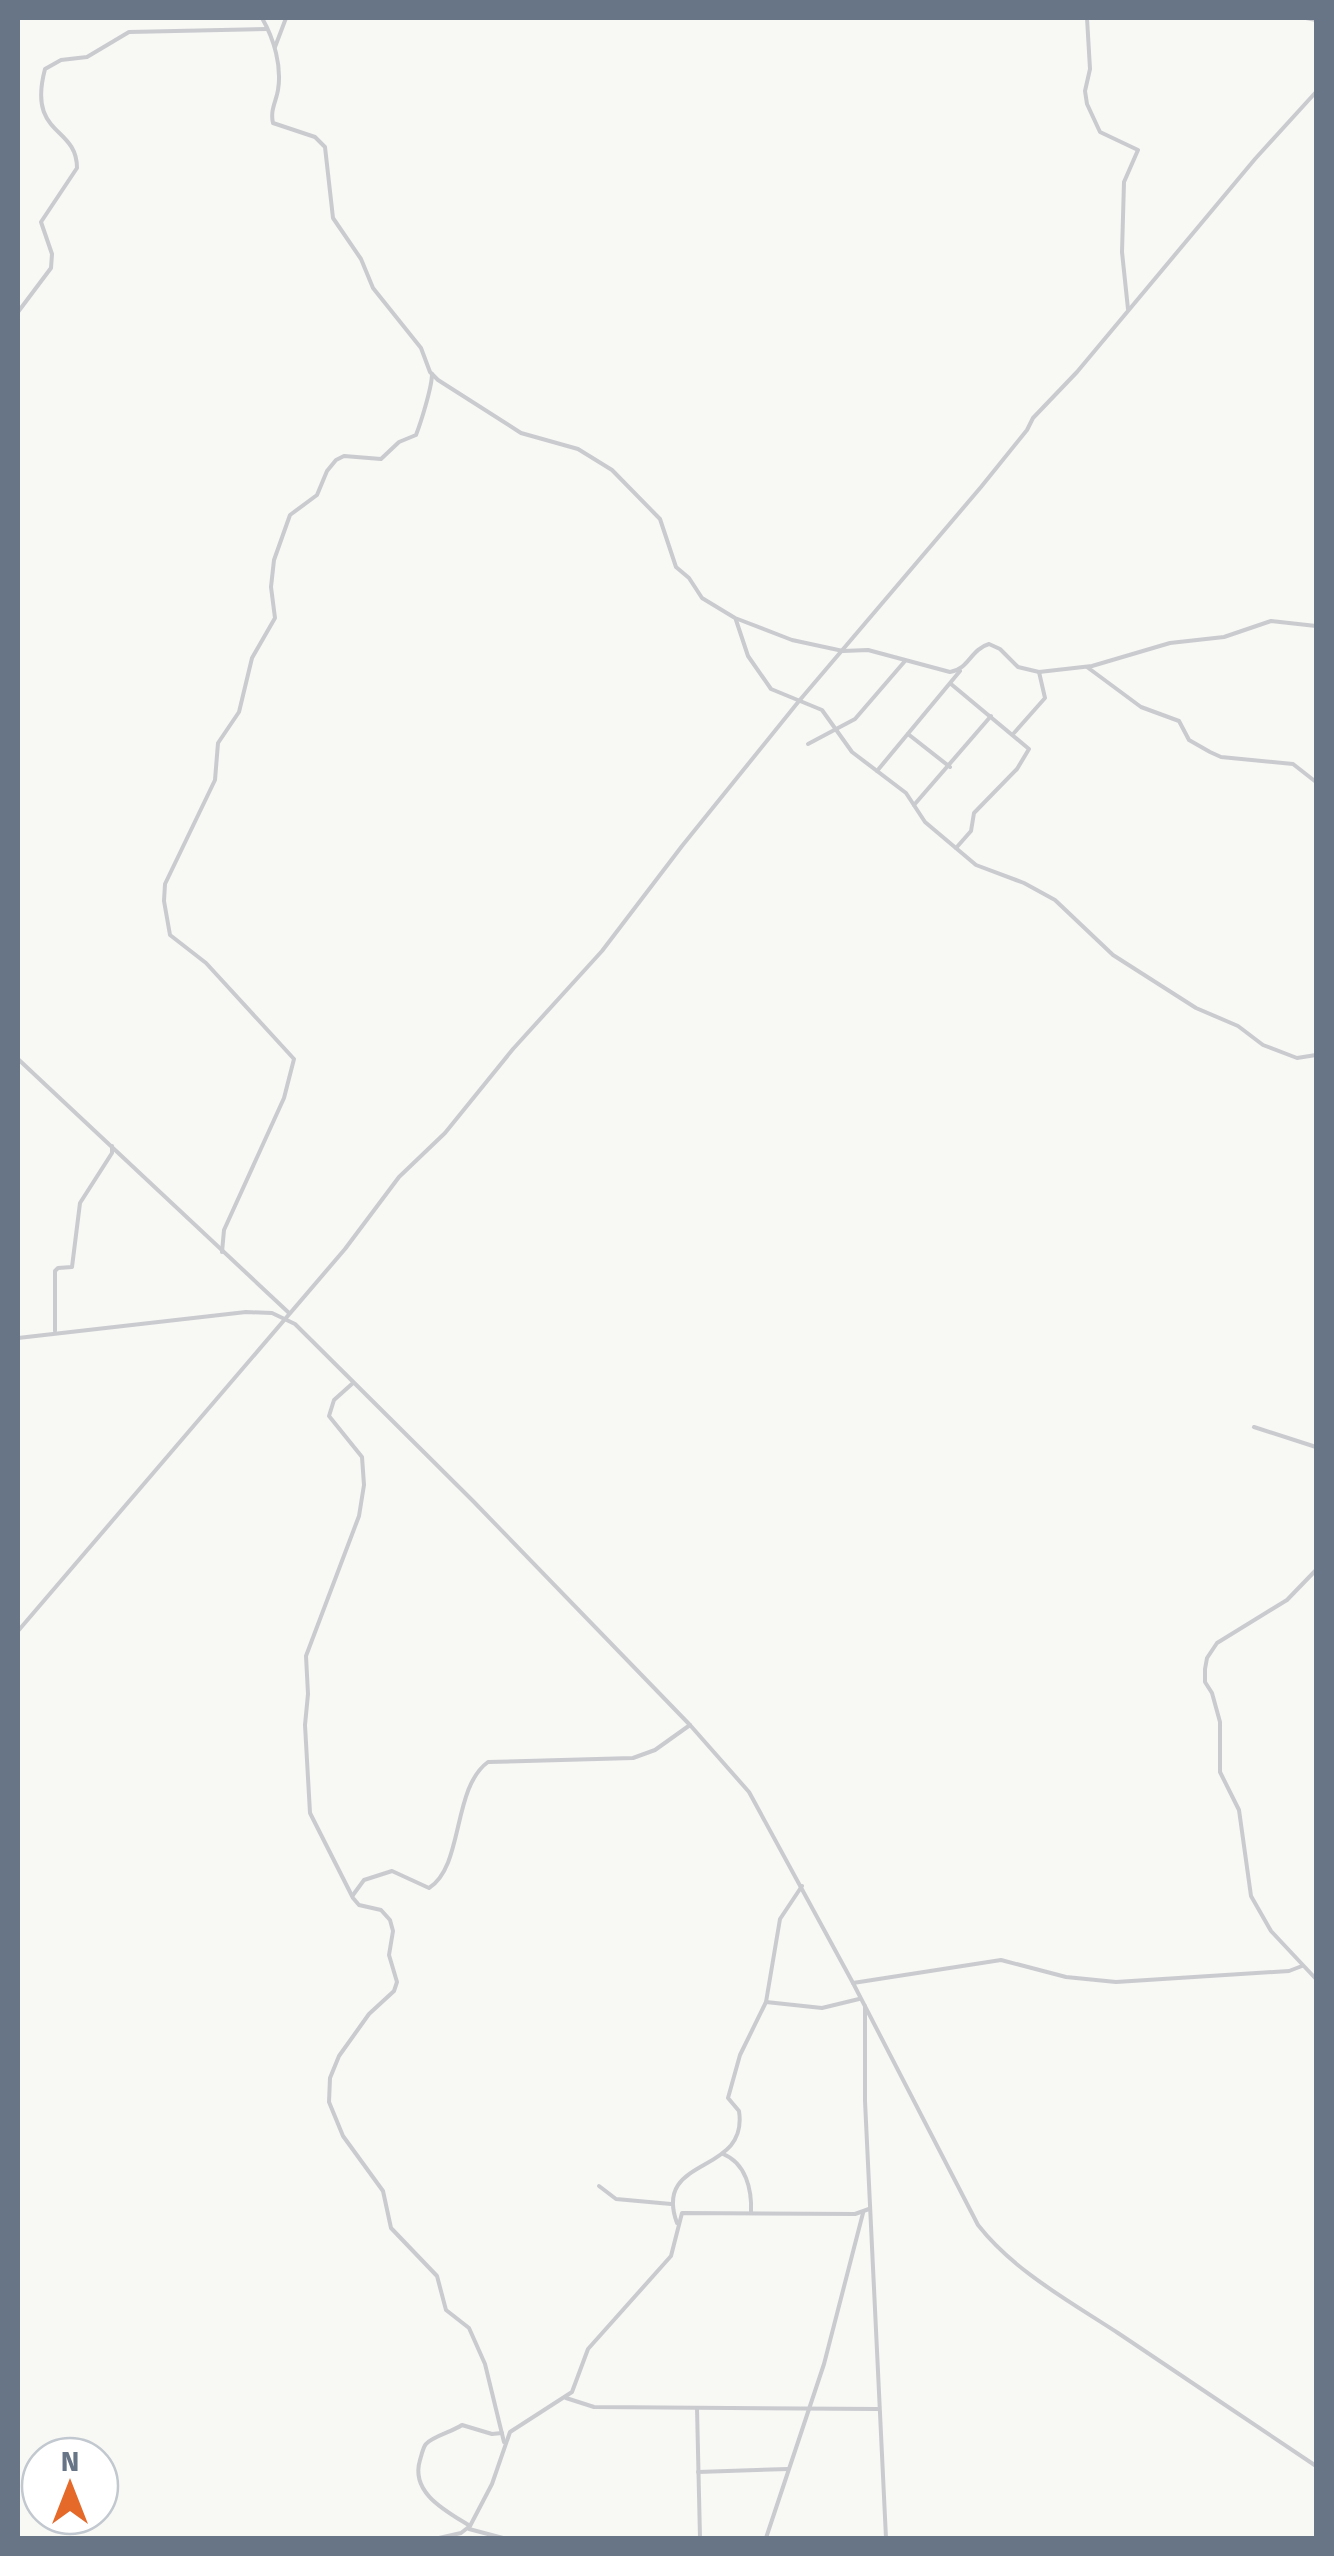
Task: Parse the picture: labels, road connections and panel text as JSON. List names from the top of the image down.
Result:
{
  "north": "top"
}
